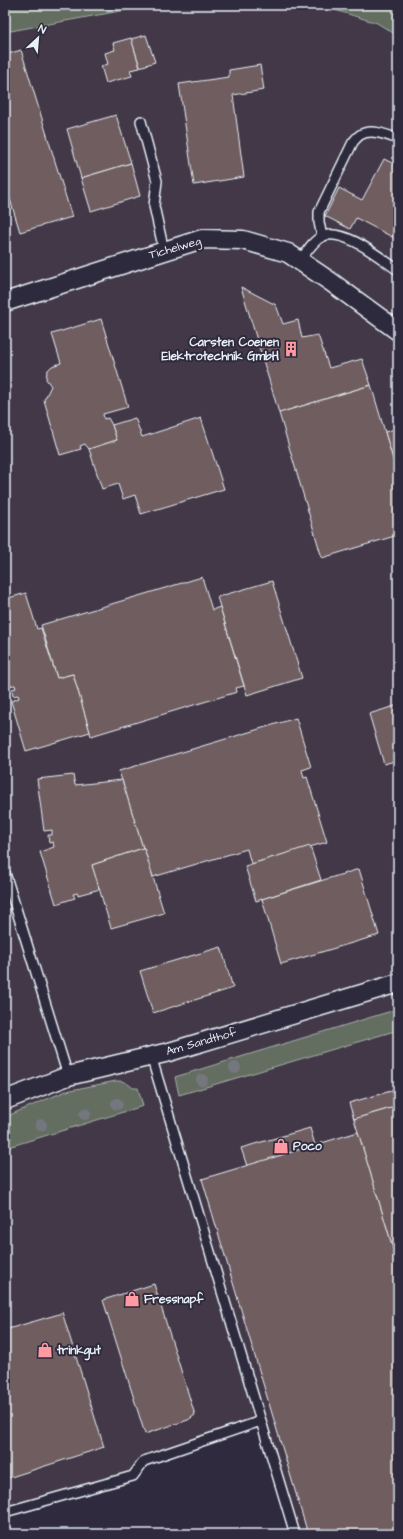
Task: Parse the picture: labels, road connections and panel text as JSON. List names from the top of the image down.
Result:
{
  "streets": {
    "street": ["Tichelweg", "Am Sandthof"]
  },
  "places": {
    "building": ["Carsten Coenen Elektrotechnik GmbH"],
    "shop": ["Poco", "Fressnapf", "trinkgut"]
  },
  "north": "top right"
}
